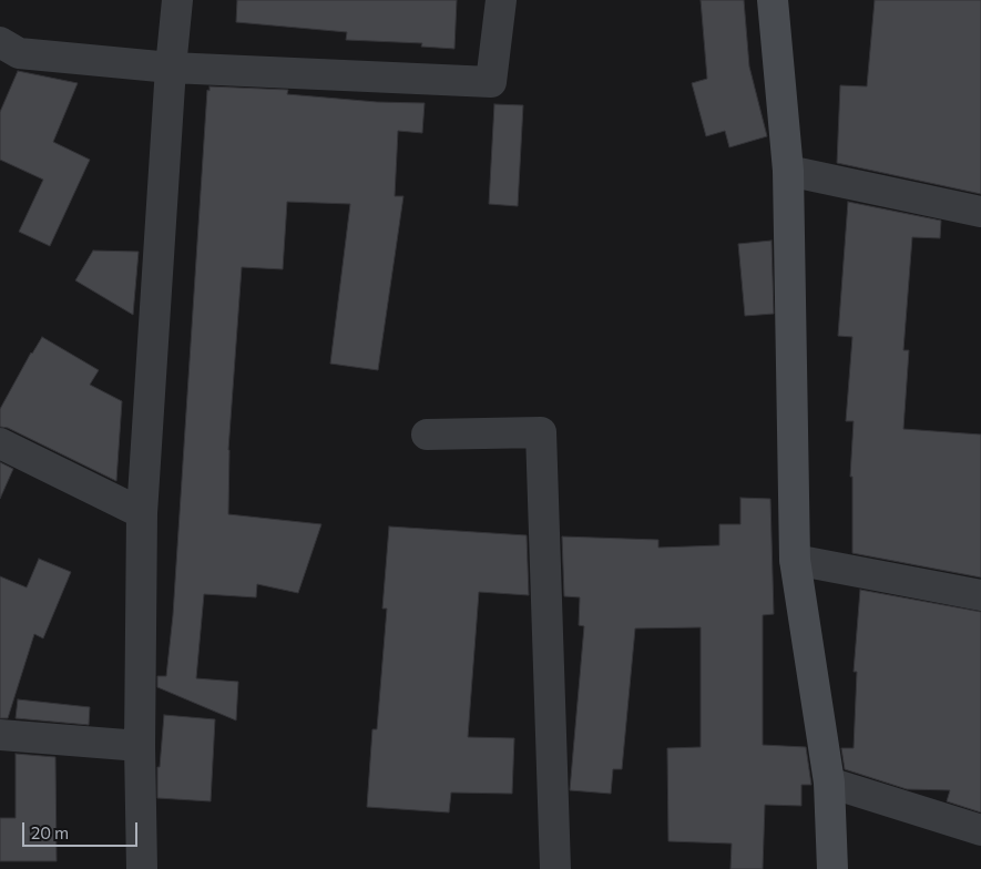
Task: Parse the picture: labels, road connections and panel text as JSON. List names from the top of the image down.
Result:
{
  "scale_bar": "20 m"
}
